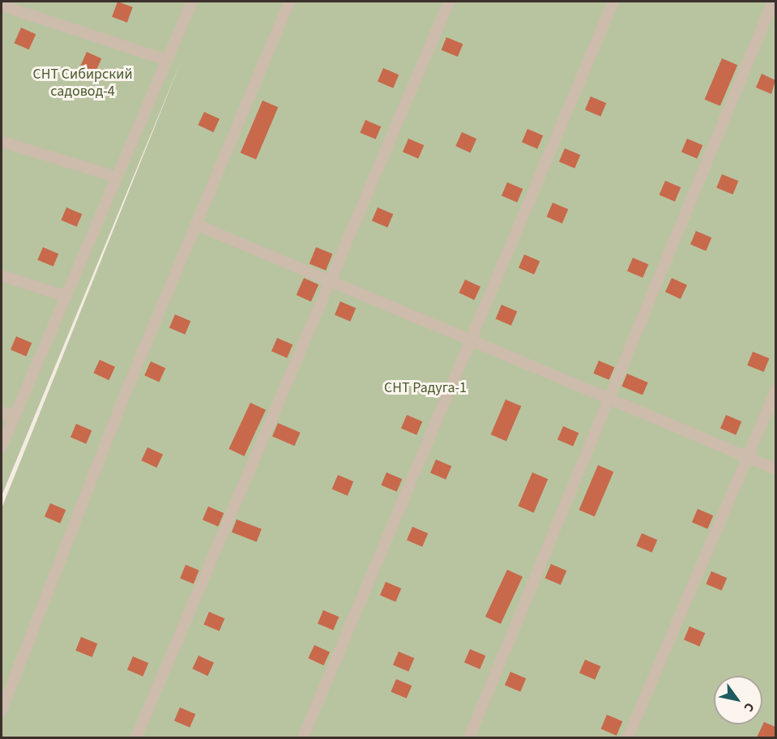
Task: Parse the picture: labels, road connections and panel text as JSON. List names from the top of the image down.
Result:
{
  "parks": ["СНТ Сибирский садовод-4", "СНТ Радуга-1"],
  "north": "bottom right"
}
